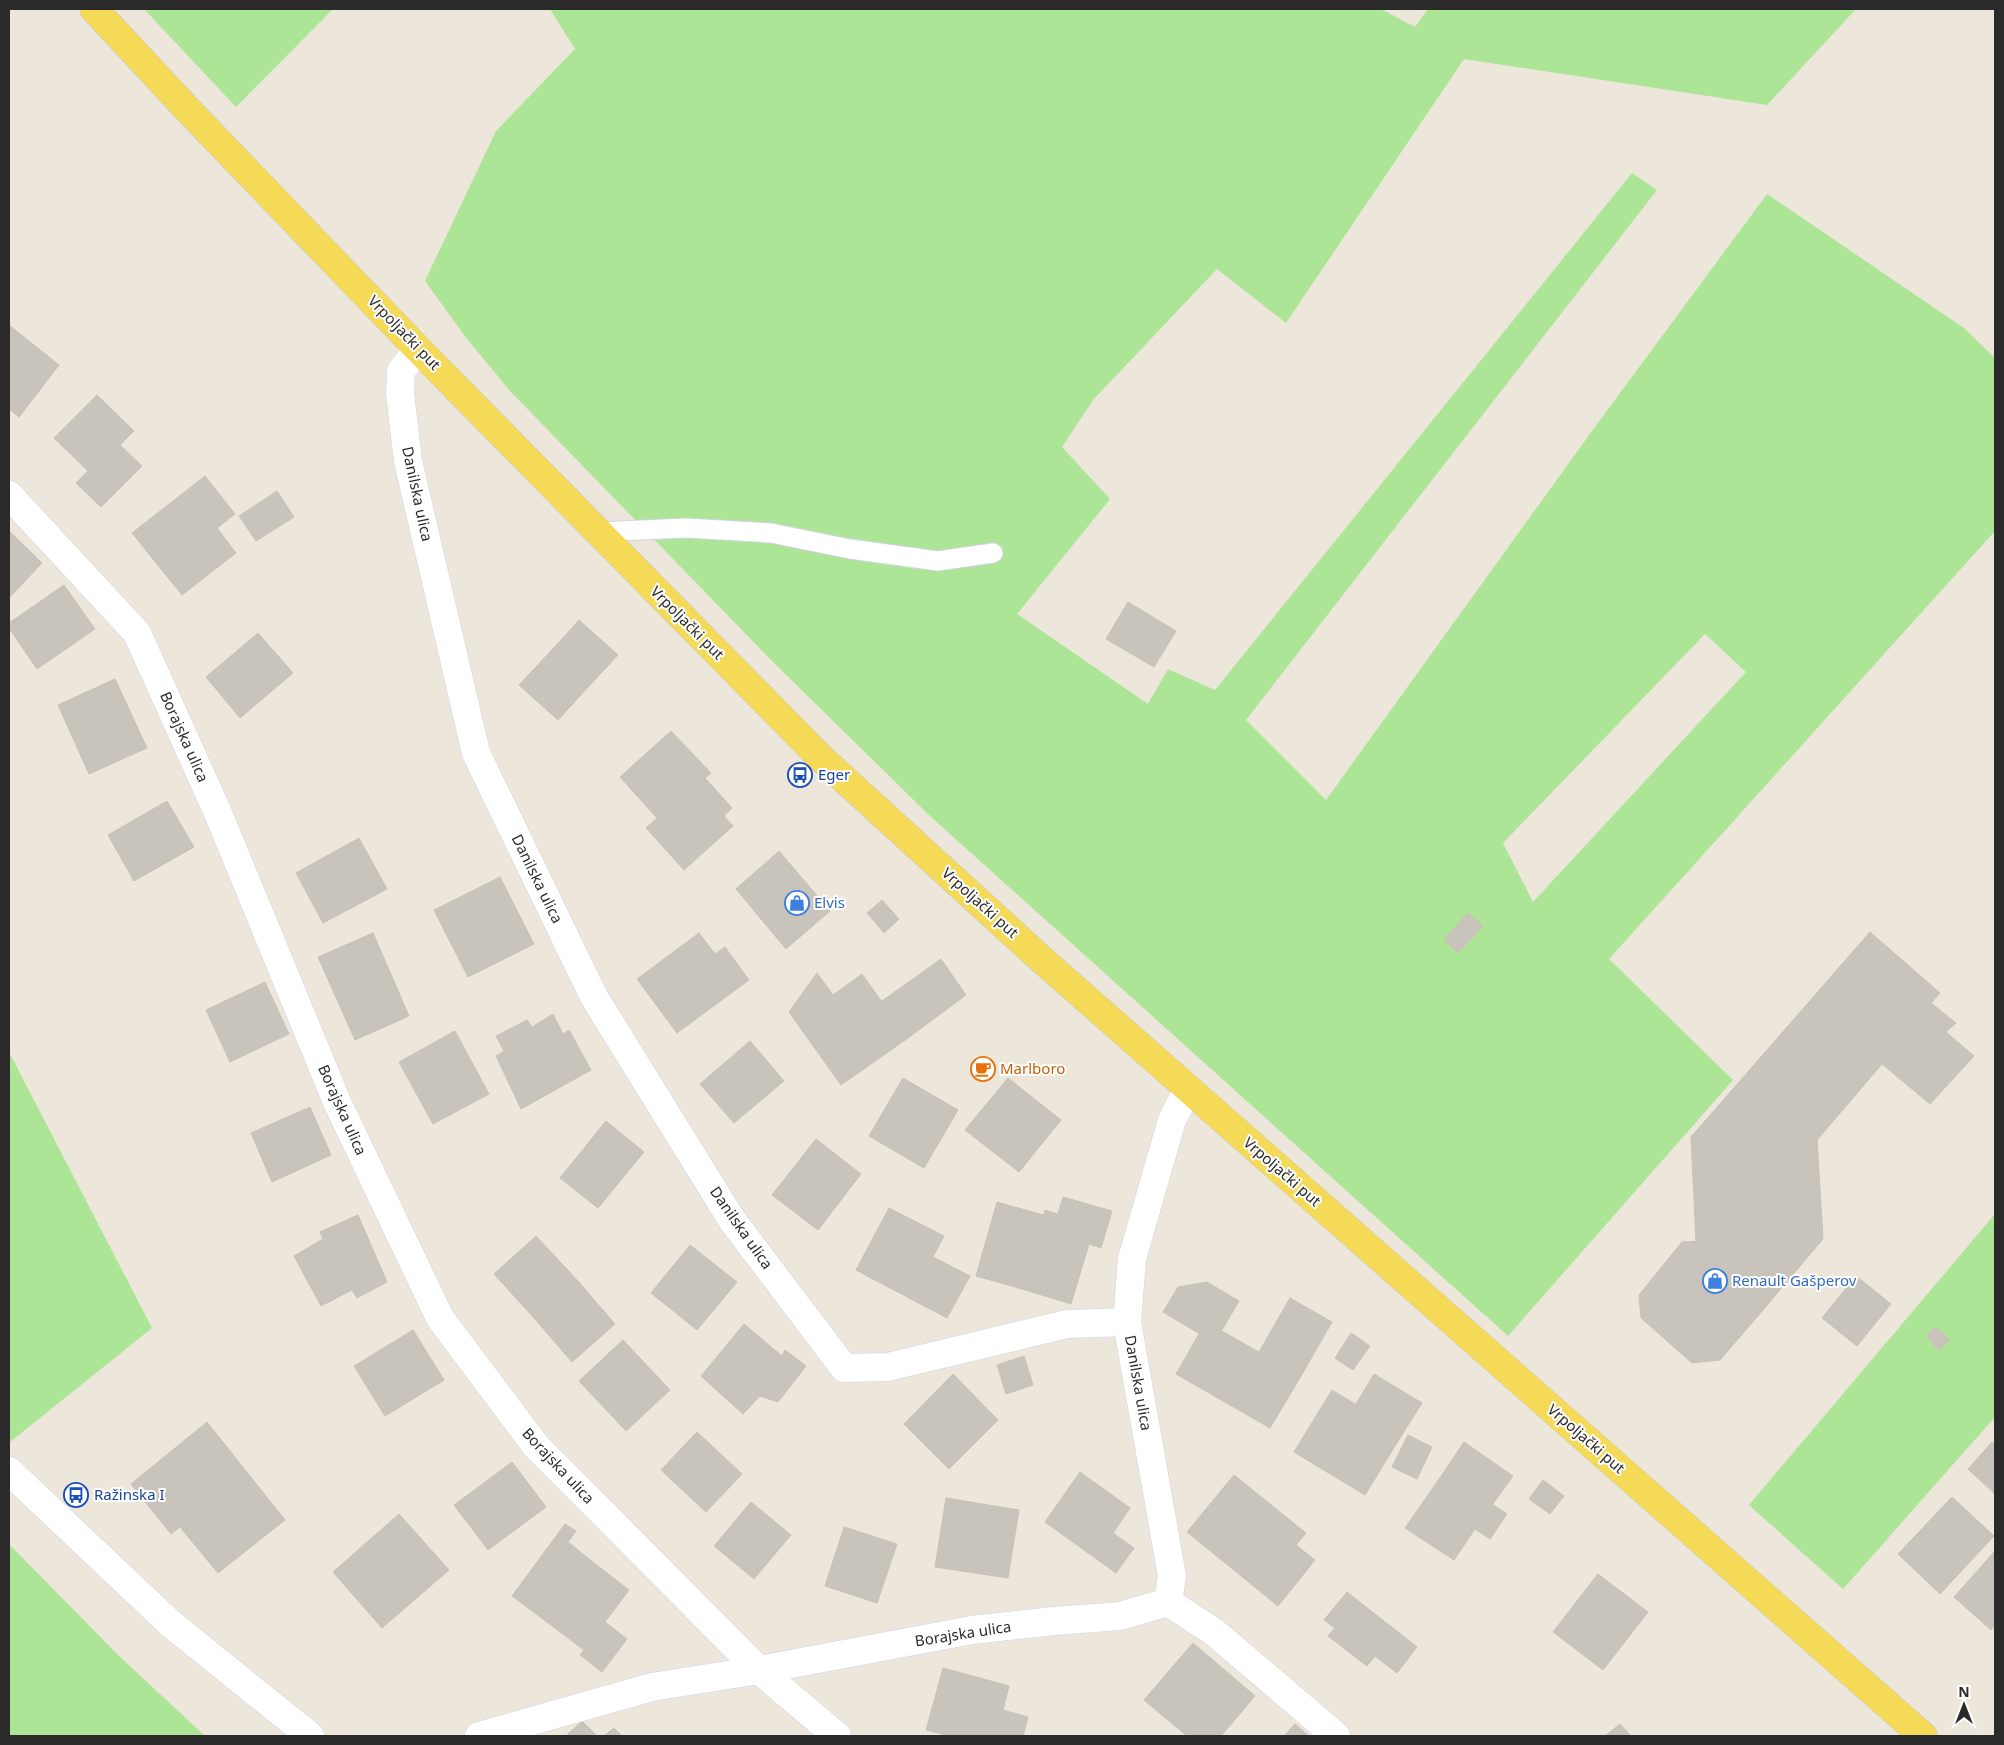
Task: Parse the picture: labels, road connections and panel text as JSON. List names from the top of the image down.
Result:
{
  "streets": {
    "main road": ["Vrpoljački put"],
    "street": ["Danilska ulica", "Borajska ulica"]
  },
  "crossings": [
    ["Vrpoljački put", "Danilska ulica"],
    ["Danilska ulica", "Borajska ulica"]
  ],
  "places": {
    "bus stop": ["Eger", "Ražinska I"],
    "shop": ["Elvis", "Renault Gašperov"],
    "cafe": ["Marlboro"]
  },
  "north": "top"
}
